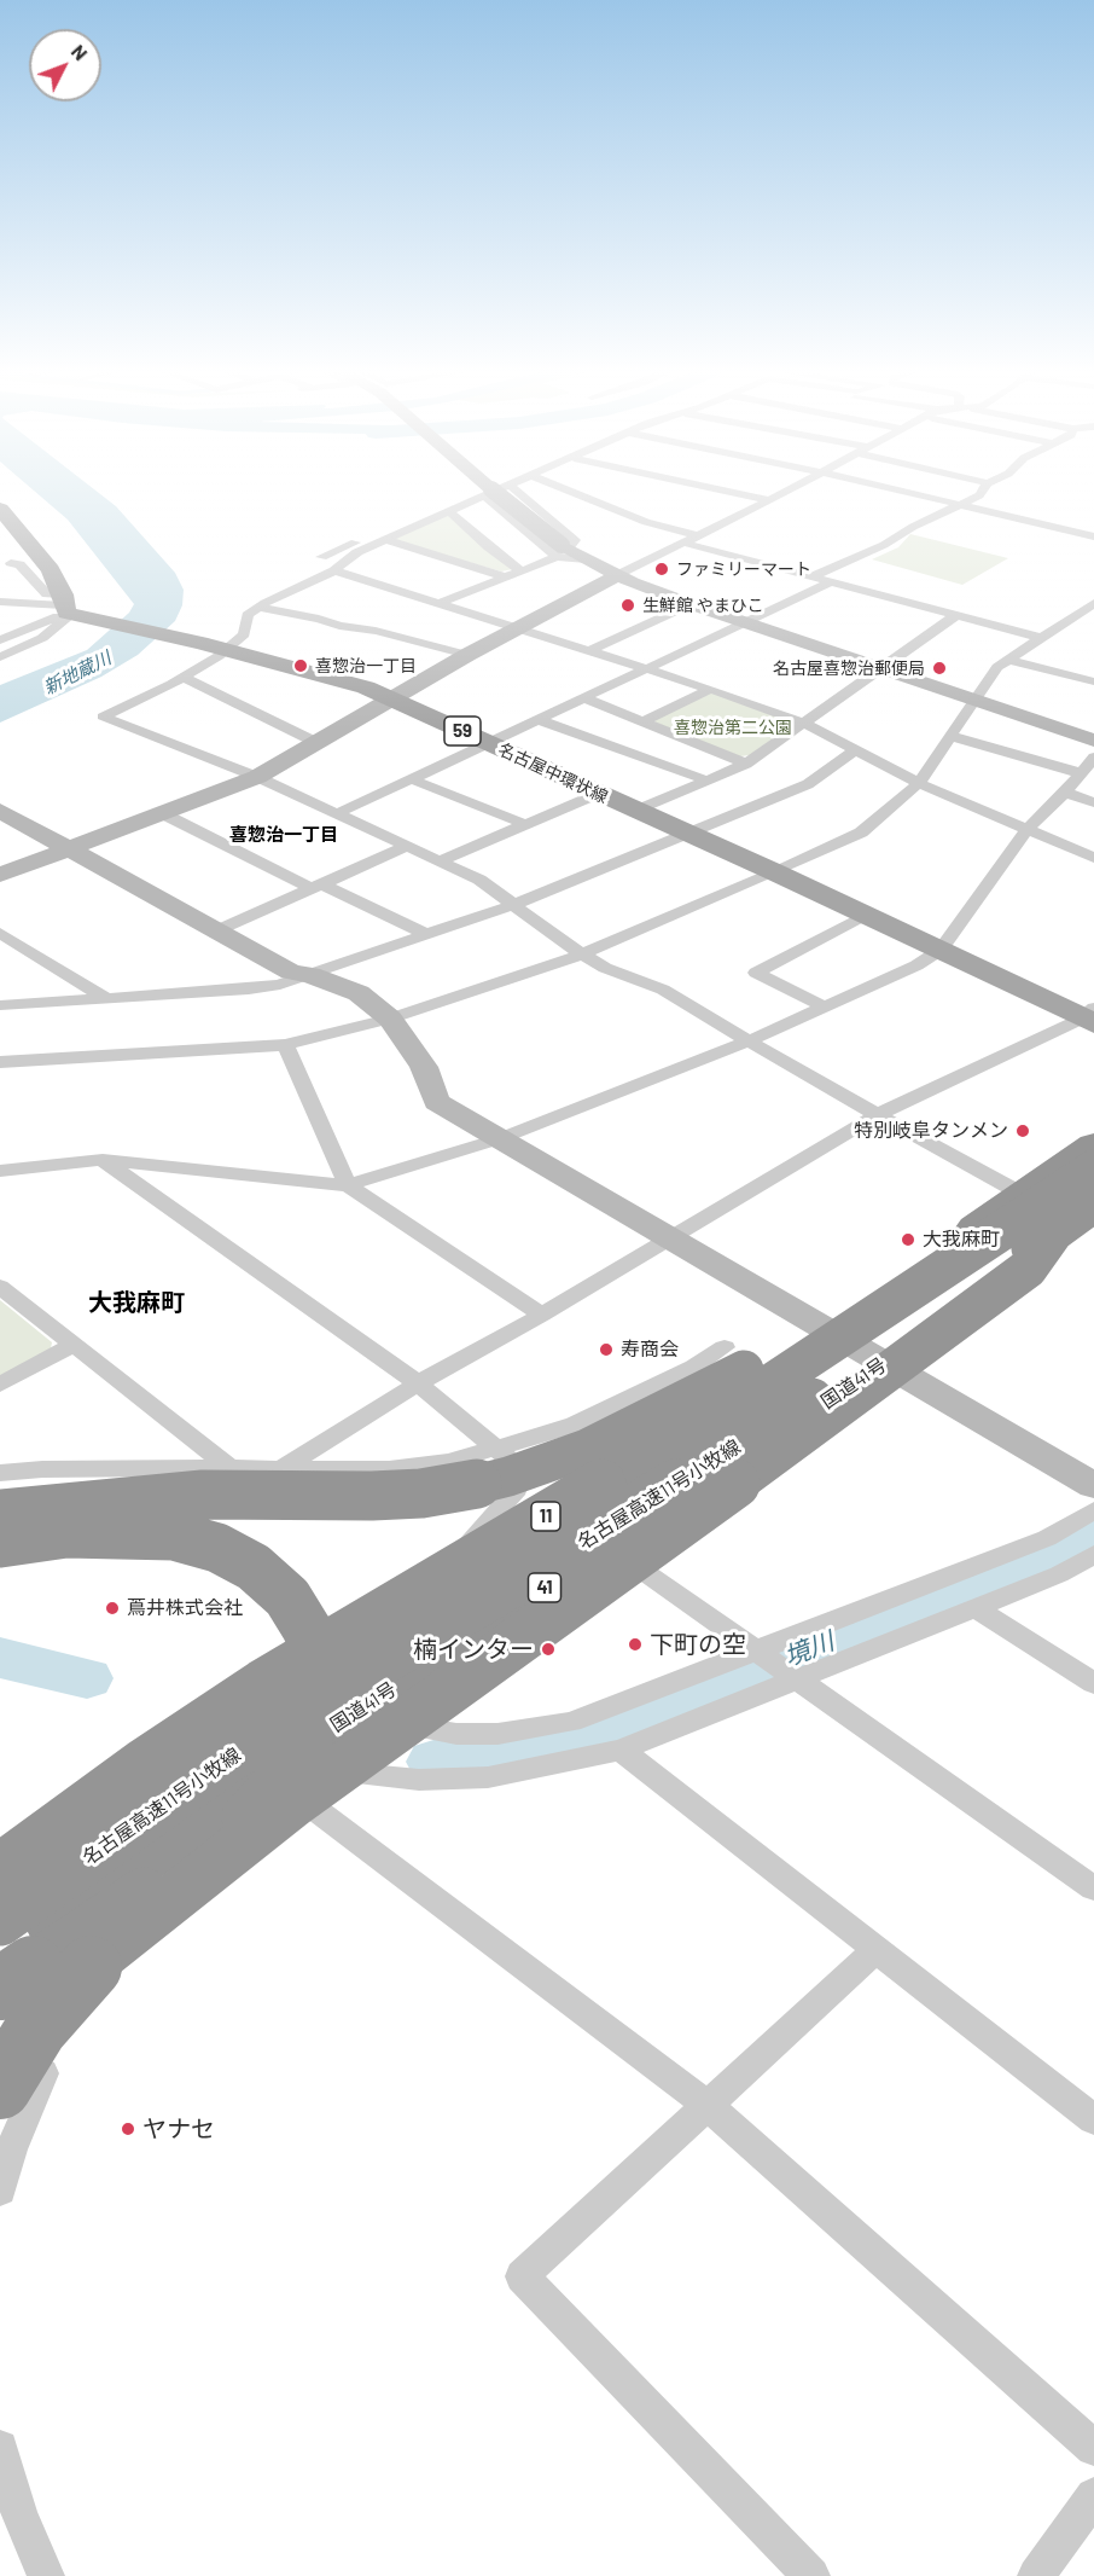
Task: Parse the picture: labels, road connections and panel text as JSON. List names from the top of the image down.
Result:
{
  "streets": {
    "highway": [
      "国道41号",
      "名古屋高速11号小牧線",
      "11",
      "41"
    ],
    "main road": ["59", "名古屋中環状線"]
  },
  "crossings": [
    ["国道41号", "名古屋高速11号小牧線"]
  ],
  "districts": ["喜惣治一丁目", "大我麻町"],
  "water": ["新地蔵川", "境川"],
  "parks": ["喜惣治第二公園"],
  "places": [
    "ファミリーマート",
    "生鮮館 やまひこ",
    "喜惣治一丁目",
    "名古屋喜惣治郵便局",
    "特別岐阜タンメン",
    "大我麻町",
    "寿商会",
    "蔦井株式会社",
    "下町の空",
    "楠インター",
    "ヤナセ"
  ],
  "north": "top right"
}
